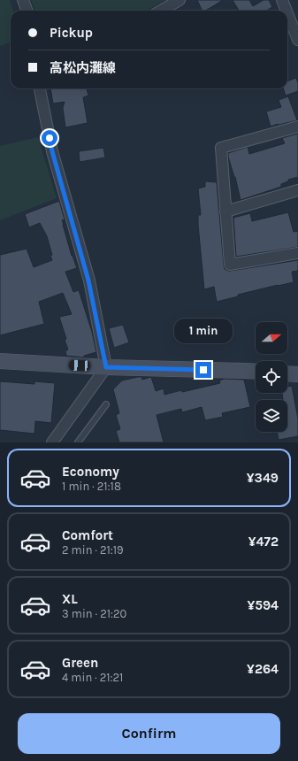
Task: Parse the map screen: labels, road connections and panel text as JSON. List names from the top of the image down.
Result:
{
  "north": "right",
  "page": {
    "banner": ["Pickup", "高松内灘線"],
    "bubble": "1 min",
    "list": [
      {
        "name": "Economy",
        "note": "1 min · 21:18",
        "value": "¥349"
      },
      {
        "name": "Comfort",
        "note": "2 min · 21:19",
        "value": "¥472"
      },
      {
        "name": "XL",
        "note": "3 min · 21:20",
        "value": "¥594"
      },
      {
        "name": "Green",
        "note": "4 min · 21:21",
        "value": "¥264"
      }
    ],
    "buttons": "Confirm"
  }
}
